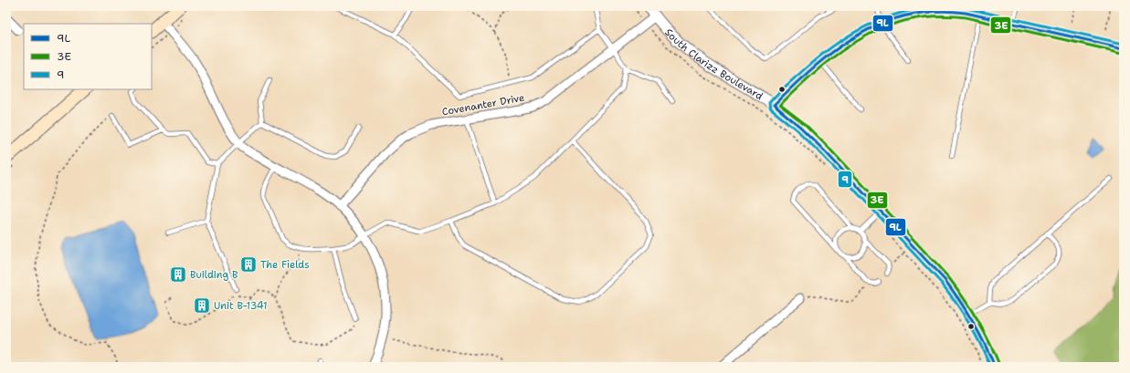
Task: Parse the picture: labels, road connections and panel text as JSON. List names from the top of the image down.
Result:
{
  "streets": {
    "street": ["South Clarizz Boulevard", "Covenanter Drive"]
  },
  "crossings": [
    ["South Clarizz Boulevard", "Covenanter Drive"]
  ],
  "places": {
    "building": ["The Fields", "Building B", "Unit B-1341"]
  },
  "lines": ["transit line 9", "transit line 9L", "transit line 3E"],
  "legend": ["9L", "3E", "9"]
}
